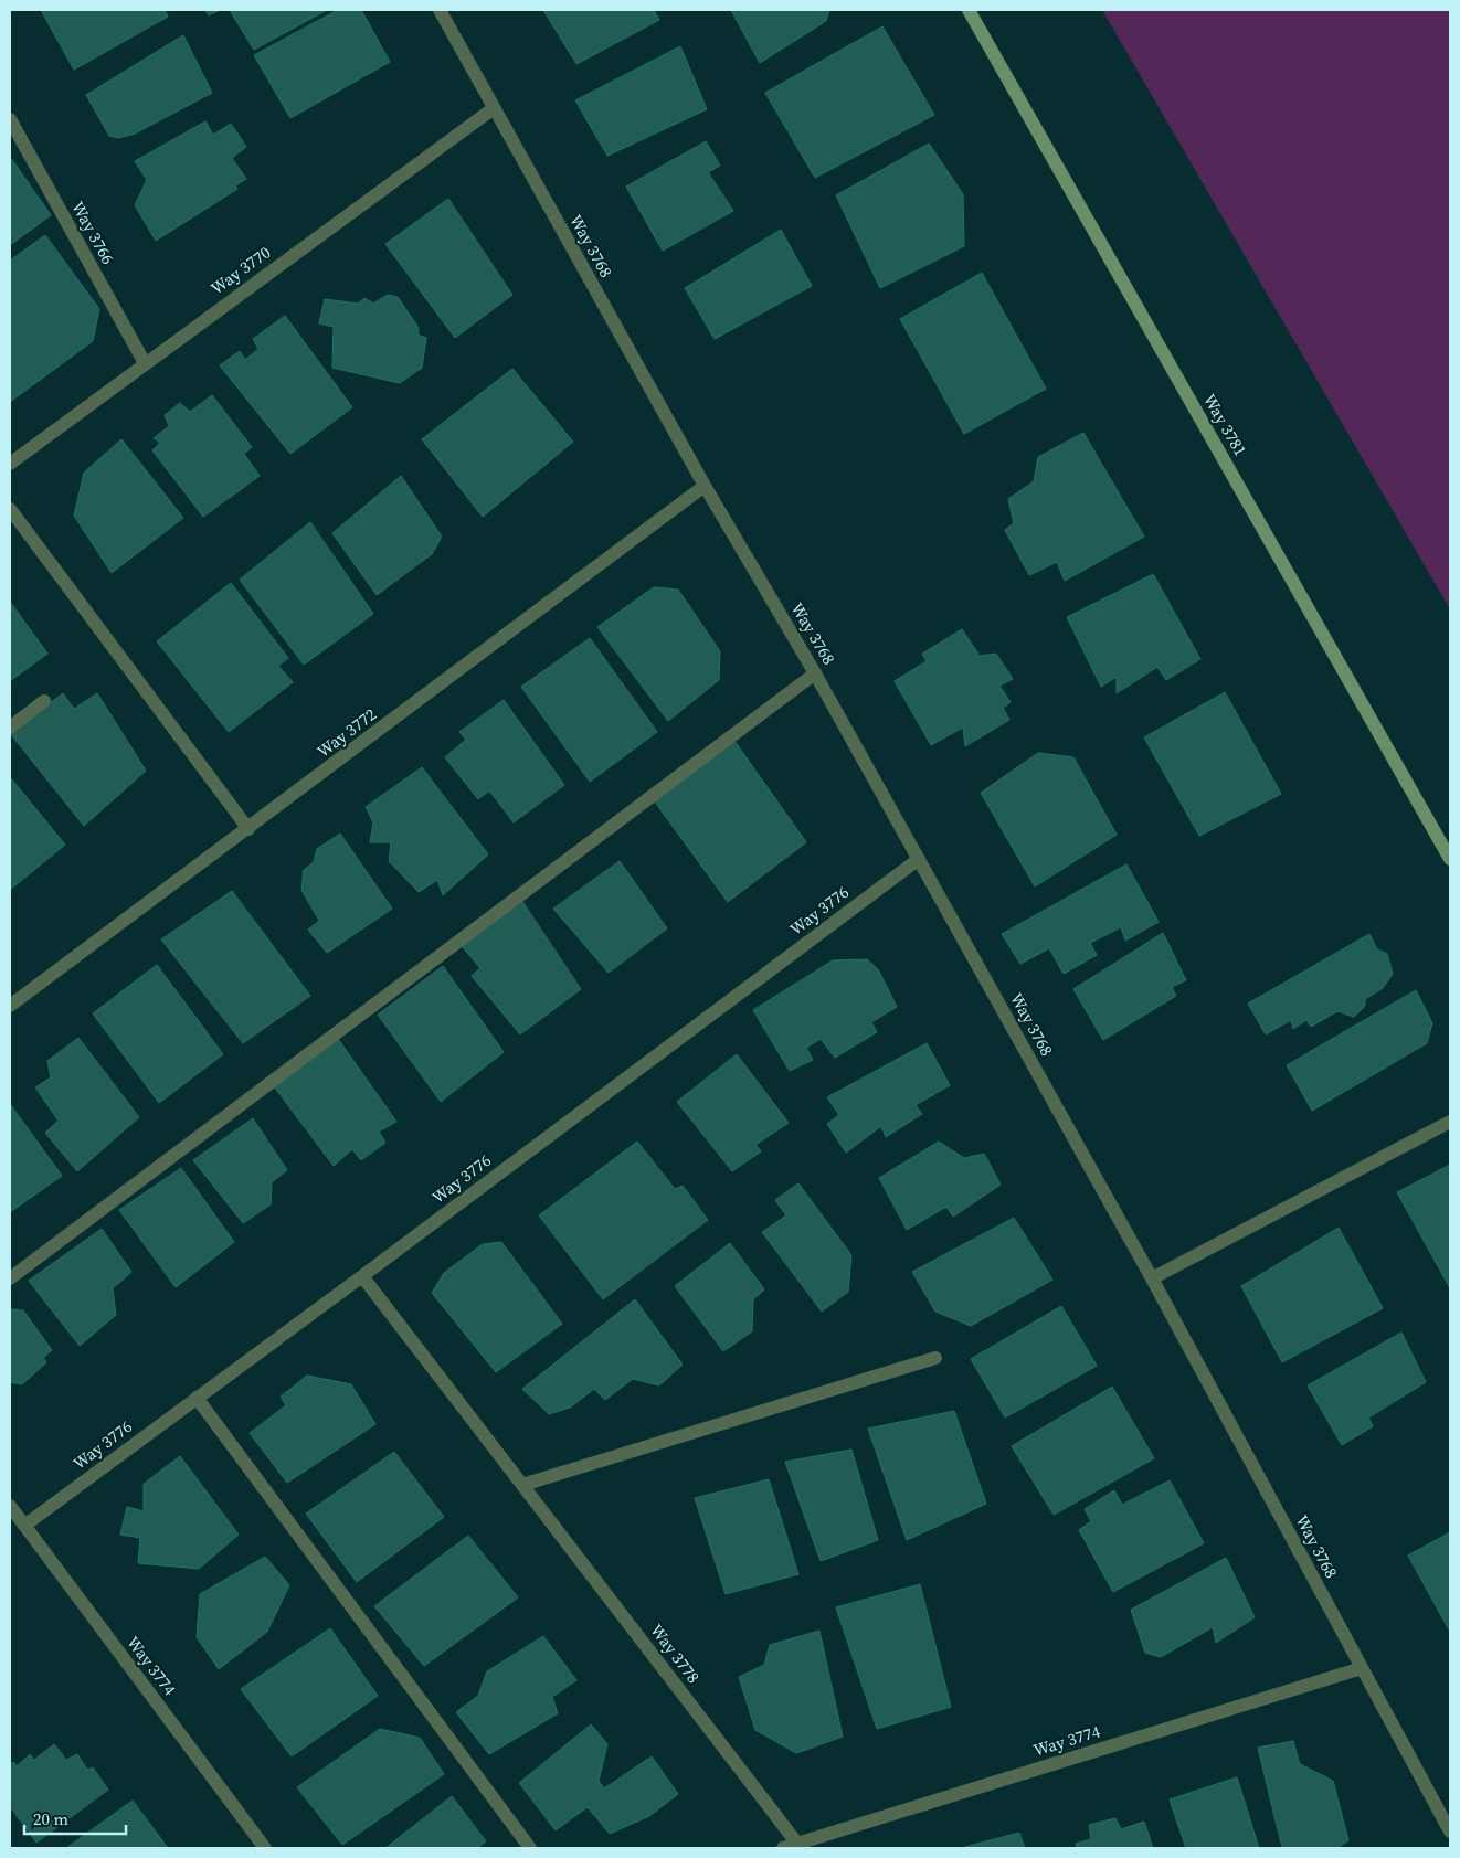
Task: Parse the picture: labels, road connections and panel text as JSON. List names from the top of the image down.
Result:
{
  "streets": {
    "street": [
      "Way 3766",
      "Way 3768",
      "Way 3770",
      "Way 3781",
      "Way 3772",
      "Way 3776",
      "Way 3778",
      "Way 3774"
    ]
  },
  "crossings": [
    ["Way 3766", "Way 3770"],
    ["Way 3768", "Way 3770"],
    ["Way 3768", "Way 3772"],
    ["Way 3768", "Way 3776"],
    ["Way 3768", "Way 3774"],
    ["Way 3776", "Way 3778"],
    ["Way 3776", "Way 3774"],
    ["Way 3778", "Way 3774"]
  ],
  "scale_bar": "20 m"
}
